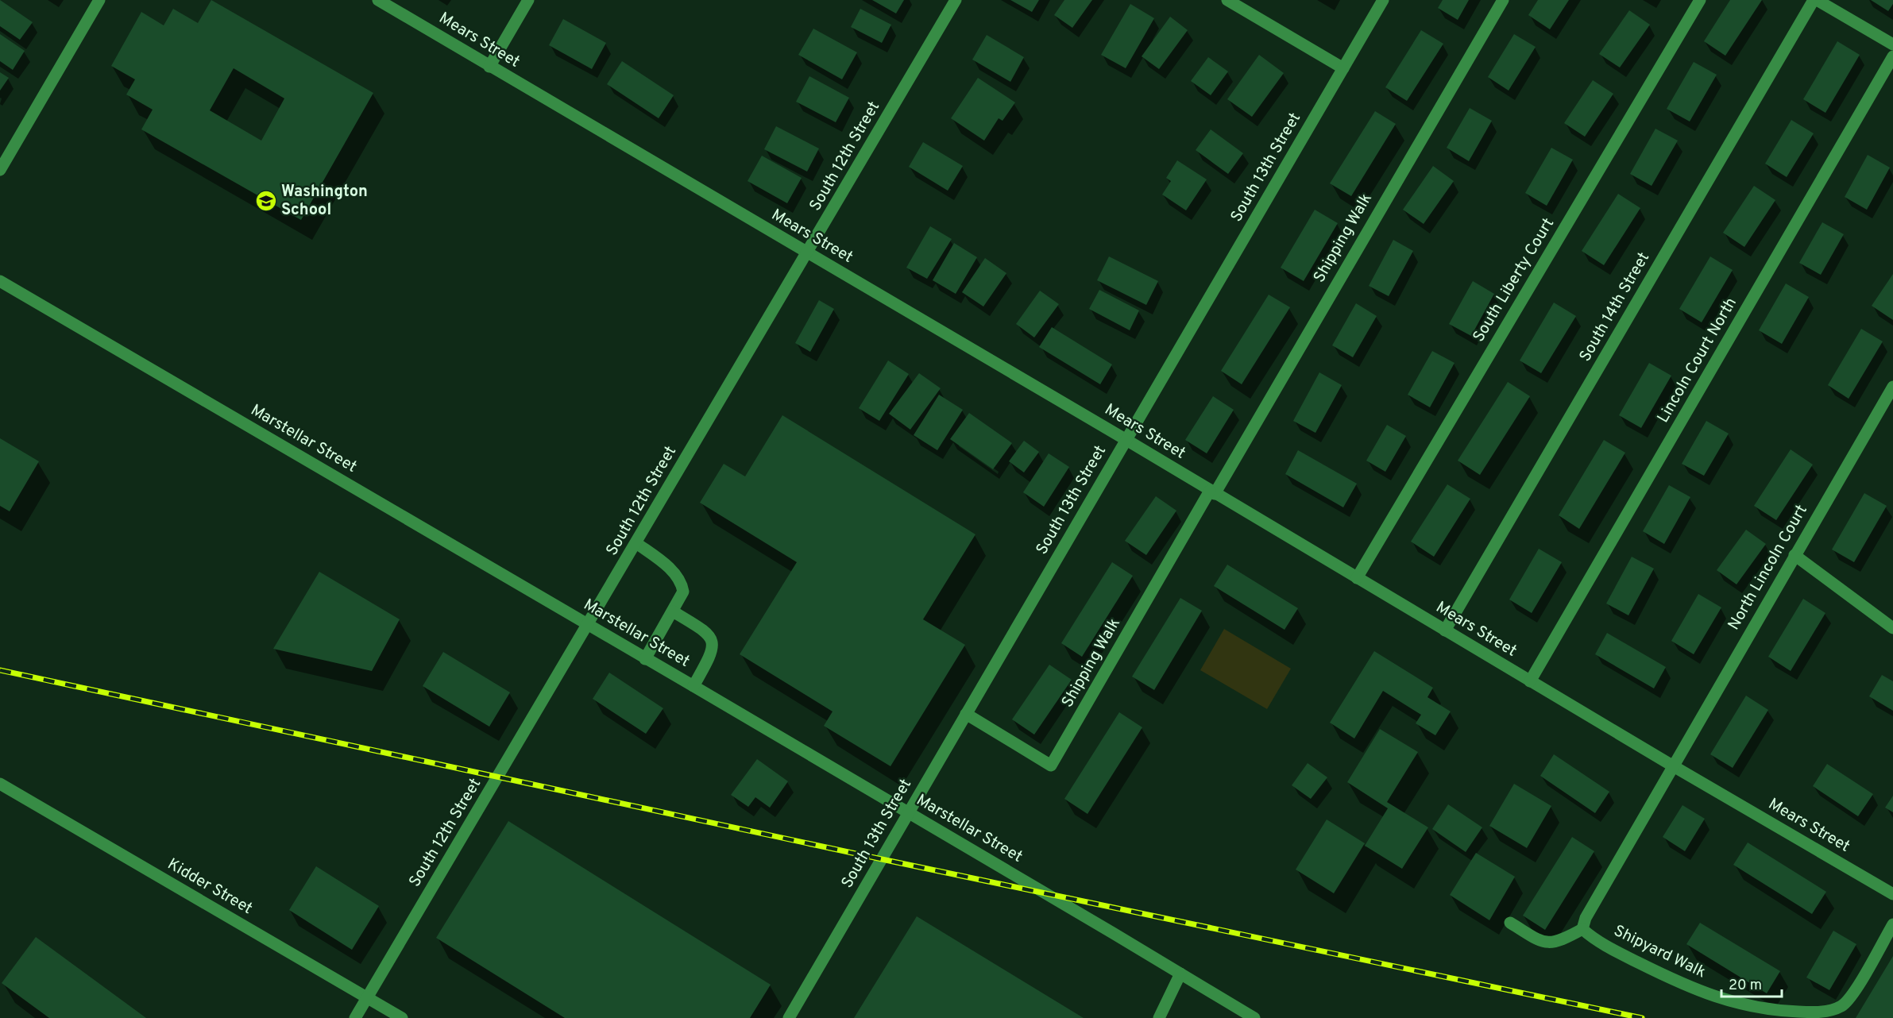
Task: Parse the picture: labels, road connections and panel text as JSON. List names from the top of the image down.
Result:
{
  "streets": {
    "street": [
      "Mears Street",
      "South 12th Street",
      "South 13th Street",
      "Shipping Walk",
      "South Liberty Court",
      "South 14th Street",
      "Lincoln Court North",
      "Marstellar Street",
      "North Lincoln Court",
      "Kidder Street",
      "Shipyard Walk"
    ]
  },
  "crossings": [
    ["Mears Street", "South 12th Street"],
    ["Mears Street", "South 13th Street"],
    ["Mears Street", "Shipping Walk"],
    ["Mears Street", "South Liberty Court"],
    ["Mears Street", "South 14th Street"],
    ["Mears Street", "Lincoln Court North"],
    ["Mears Street", "North Lincoln Court"],
    ["South 12th Street", "Marstellar Street"],
    ["South 12th Street", "Kidder Street"],
    ["South 13th Street", "Shipping Walk"],
    ["South 13th Street", "Marstellar Street"]
  ],
  "places": {
    "school or university": ["Washington School"]
  },
  "scale_bar": "20 m"
}
